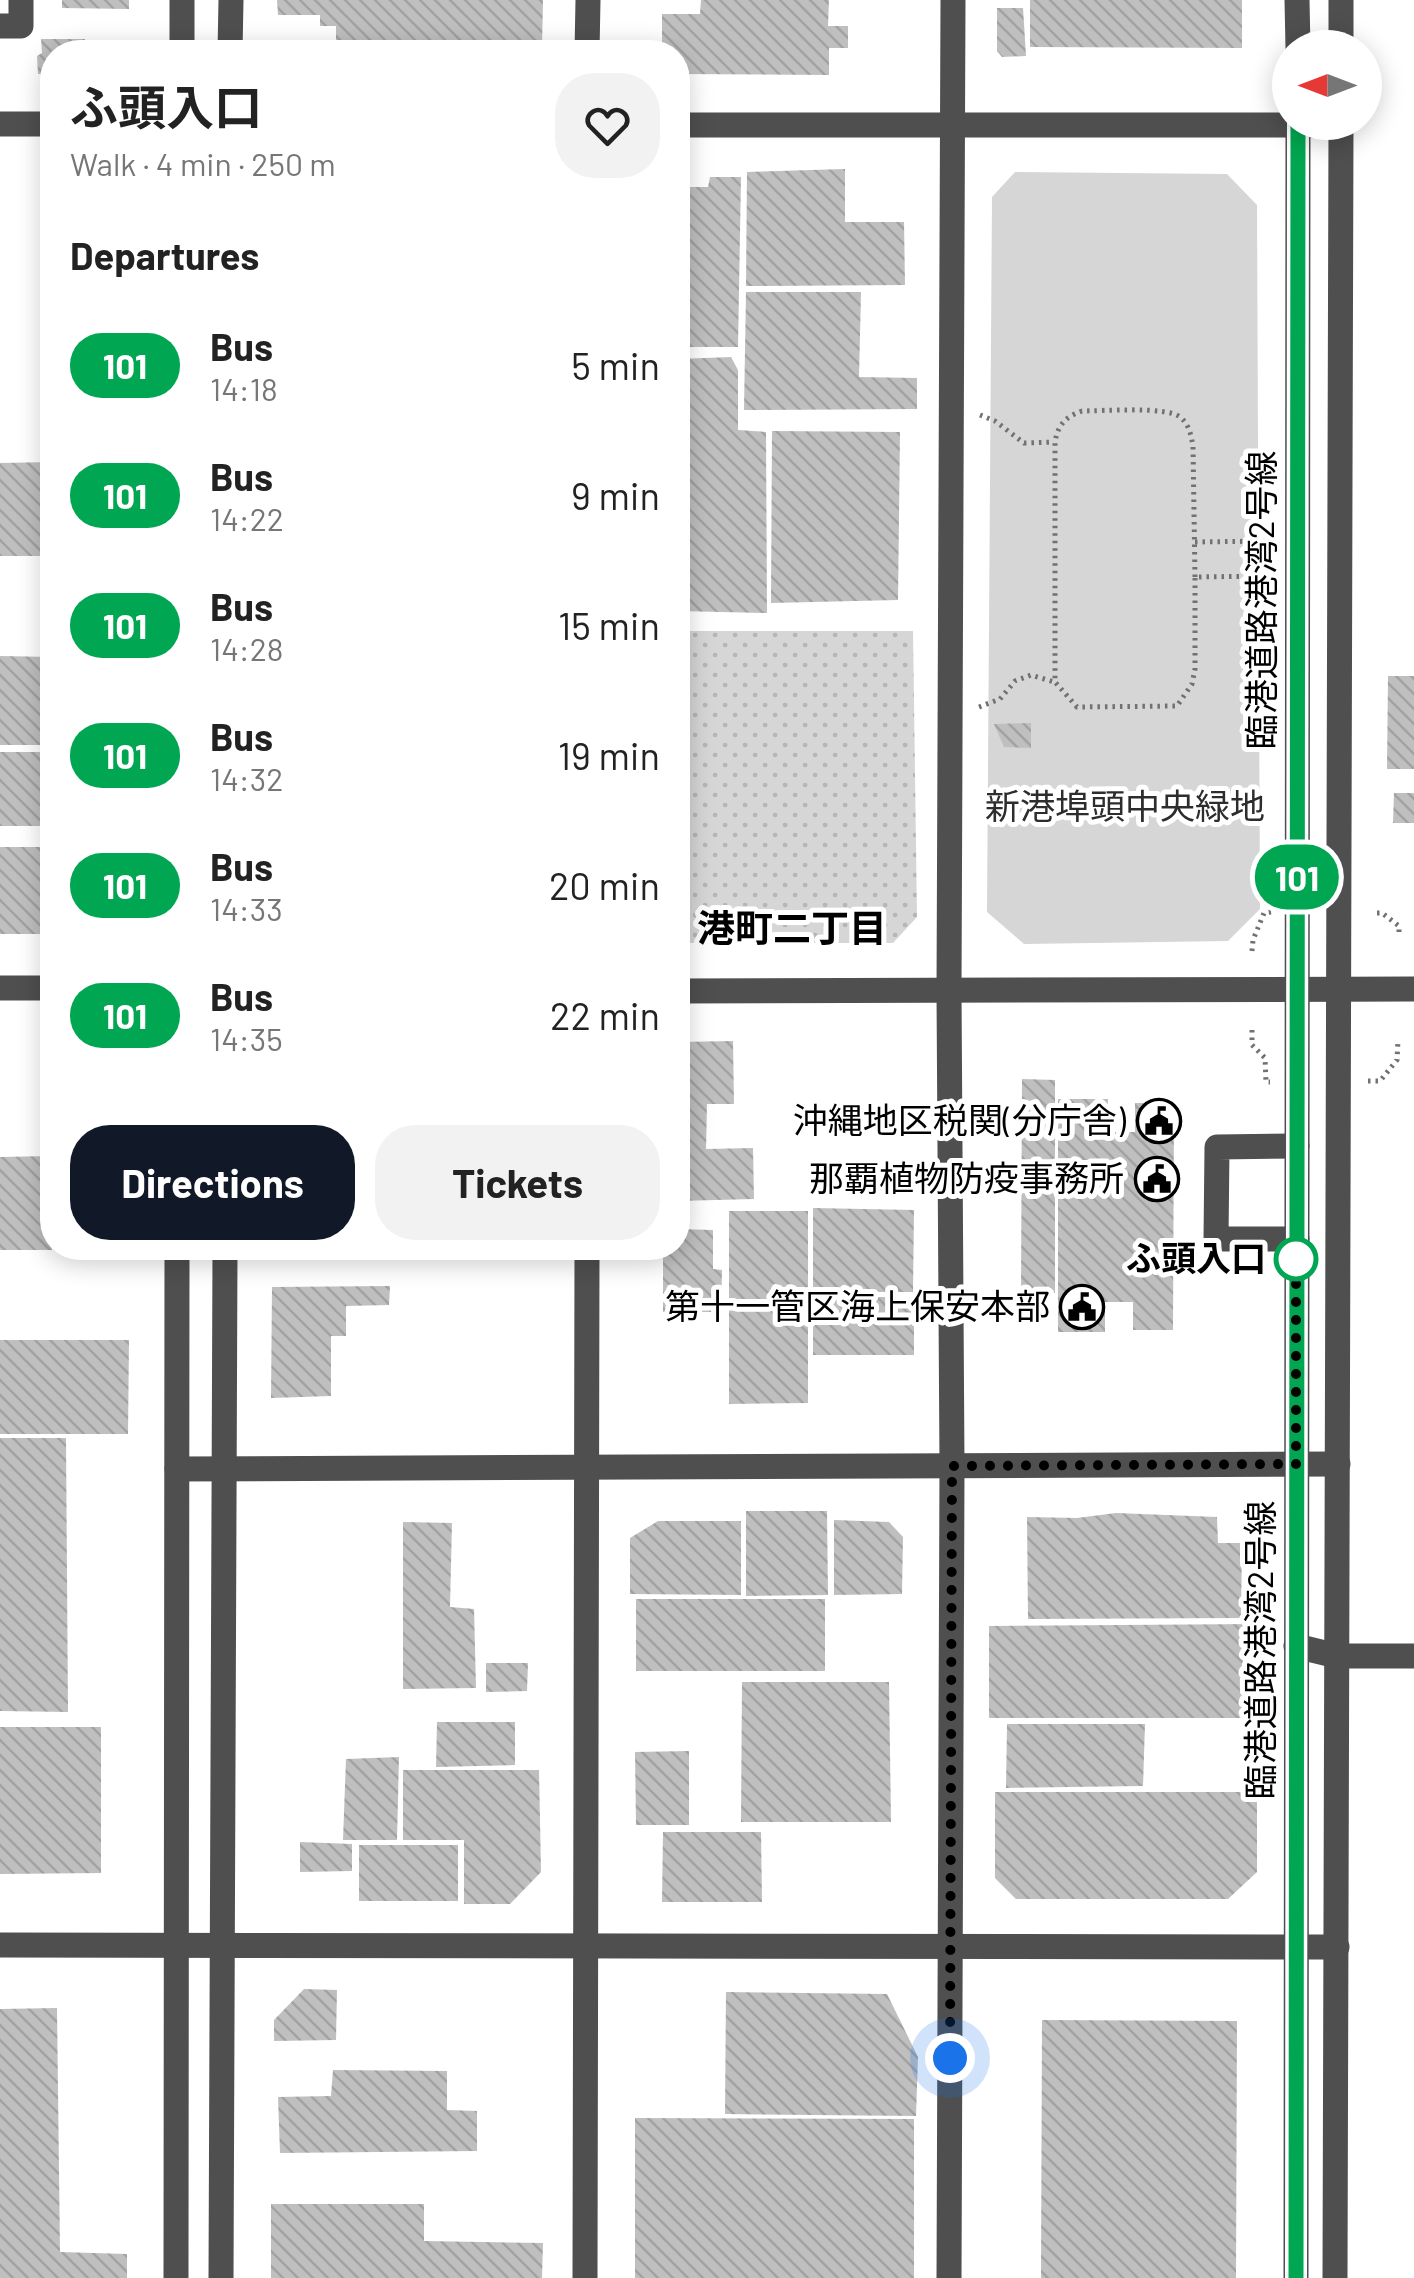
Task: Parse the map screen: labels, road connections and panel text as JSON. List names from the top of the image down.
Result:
{
  "streets": {
    "street": ["臨港道路港湾2号線"]
  },
  "districts": ["港町二丁目"],
  "parks": ["新港埠頭中央緑地"],
  "places": {
    "public building": ["沖縄地区税関(分庁舎)", "那覇植物防疫事務所", "第十一管区海上保安本部"],
    "other": ["ふ頭入口"]
  },
  "lines": ["bus line 101"],
  "north": "left",
  "page": {
    "on_map": "101",
    "heading": [
      ["ふ頭入口", "Walk · 4 min · 250 m"],
      "Departures"
    ],
    "list": [
      {
        "mark": "101",
        "name": "Bus",
        "note": "14:18",
        "value": "5 min"
      },
      {
        "mark": "101",
        "name": "Bus",
        "note": "14:22",
        "value": "9 min"
      },
      {
        "mark": "101",
        "name": "Bus",
        "note": "14:28",
        "value": "15 min"
      },
      {
        "mark": "101",
        "name": "Bus",
        "note": "14:32",
        "value": "19 min"
      },
      {
        "mark": "101",
        "name": "Bus",
        "note": "14:33",
        "value": "20 min"
      },
      {
        "mark": "101",
        "name": "Bus",
        "note": "14:35",
        "value": "22 min"
      }
    ],
    "buttons": ["Directions", "Tickets"]
  }
}
